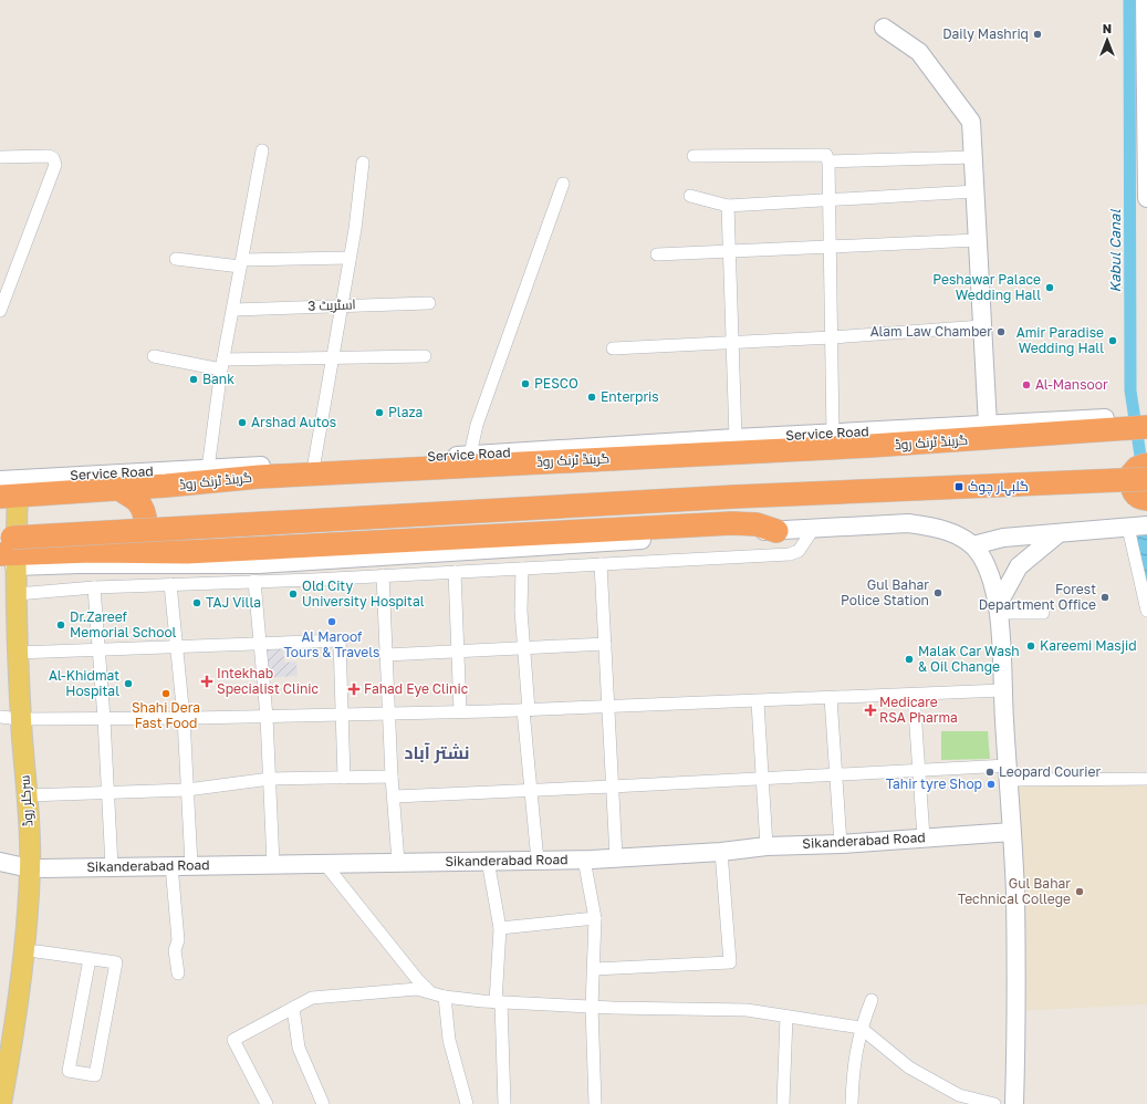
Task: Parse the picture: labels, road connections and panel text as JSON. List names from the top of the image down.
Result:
{
  "streets": {
    "highway": ["گرینڈ ٹرنک روڈ"],
    "main road": ["سرکلر روڈ"],
    "street": ["اسٹریٹ 3", "Service Road", "Sikanderabad Road"]
  },
  "crossings": [
    ["Service Road", "گرینڈ ٹرنک روڈ"],
    ["گرینڈ ٹرنک روڈ", "سرکلر روڈ"],
    ["سرکلر روڈ", "Sikanderabad Road"]
  ],
  "districts": ["نشتر آباد"],
  "water": ["Kabul Canal"],
  "places": {
    "other": [
      "Daily Mashriq",
      "Peshawar Palace Wedding Hall",
      "Alam Law Chamber",
      "Amir Paradise Wedding Hall",
      "Bank",
      "PESCO",
      "Al-Mansoor",
      "Enterpris",
      "Plaza",
      "Arshad Autos",
      "Gul Bahar Police Station",
      "Old City University Hospital",
      "Forest Department Office",
      "TAJ Villa",
      "Al Maroof Tours & Travels",
      "Dr.Zareef Memorial School",
      "Kareemi Masjid",
      "Malak Car Wash & Oil Change",
      "Al-Khidmat Hospital",
      "Shahi Dera Fast Food",
      "Leopard Courier",
      "Tahir tyre Shop",
      "Gul Bahar Technical College"
    ],
    "transit": ["گلبہار چوک"],
    "health": ["Intekhab Specialist Clinic", "Fahad Eye Clinic", "Medicare RSA Pharma"]
  },
  "north": "top"
}
